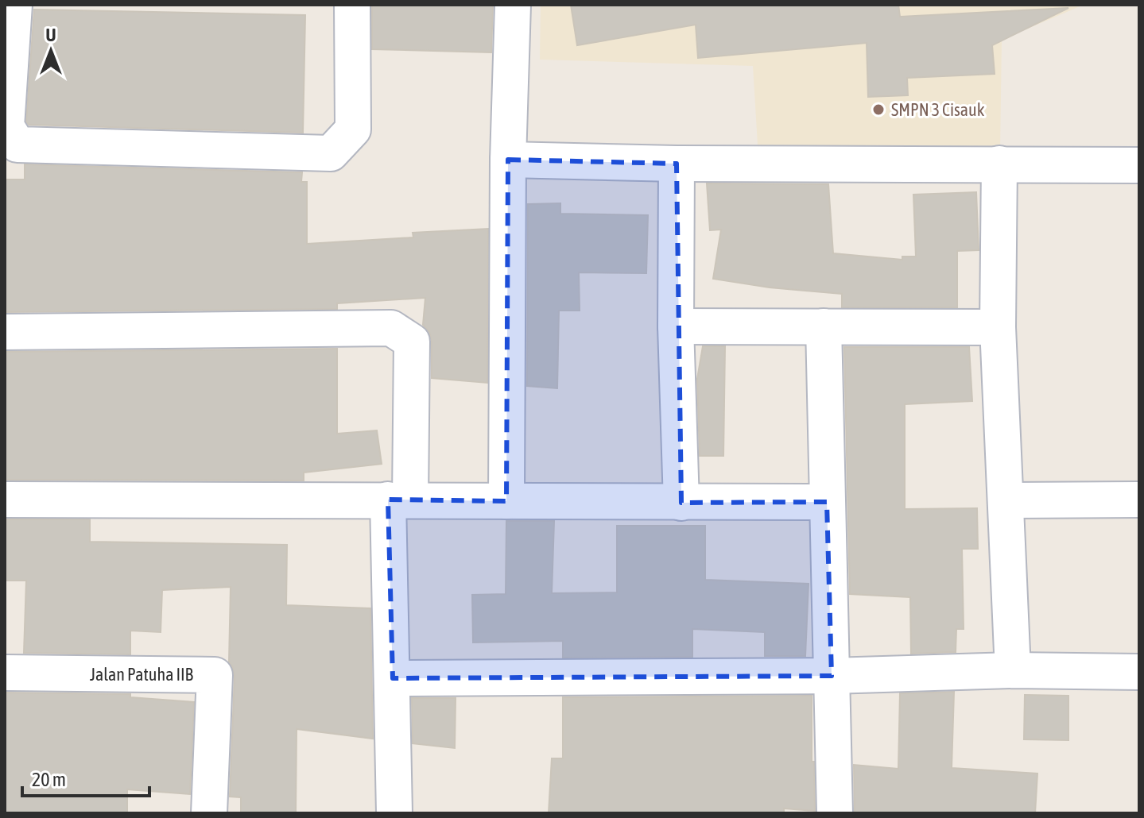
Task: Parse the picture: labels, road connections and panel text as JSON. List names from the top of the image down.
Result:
{
  "streets": {
    "street": ["Jalan Patuha IIB"]
  },
  "places": ["SMPN 3 Cisauk"],
  "scale_bar": "20 m",
  "north": "top"
}
